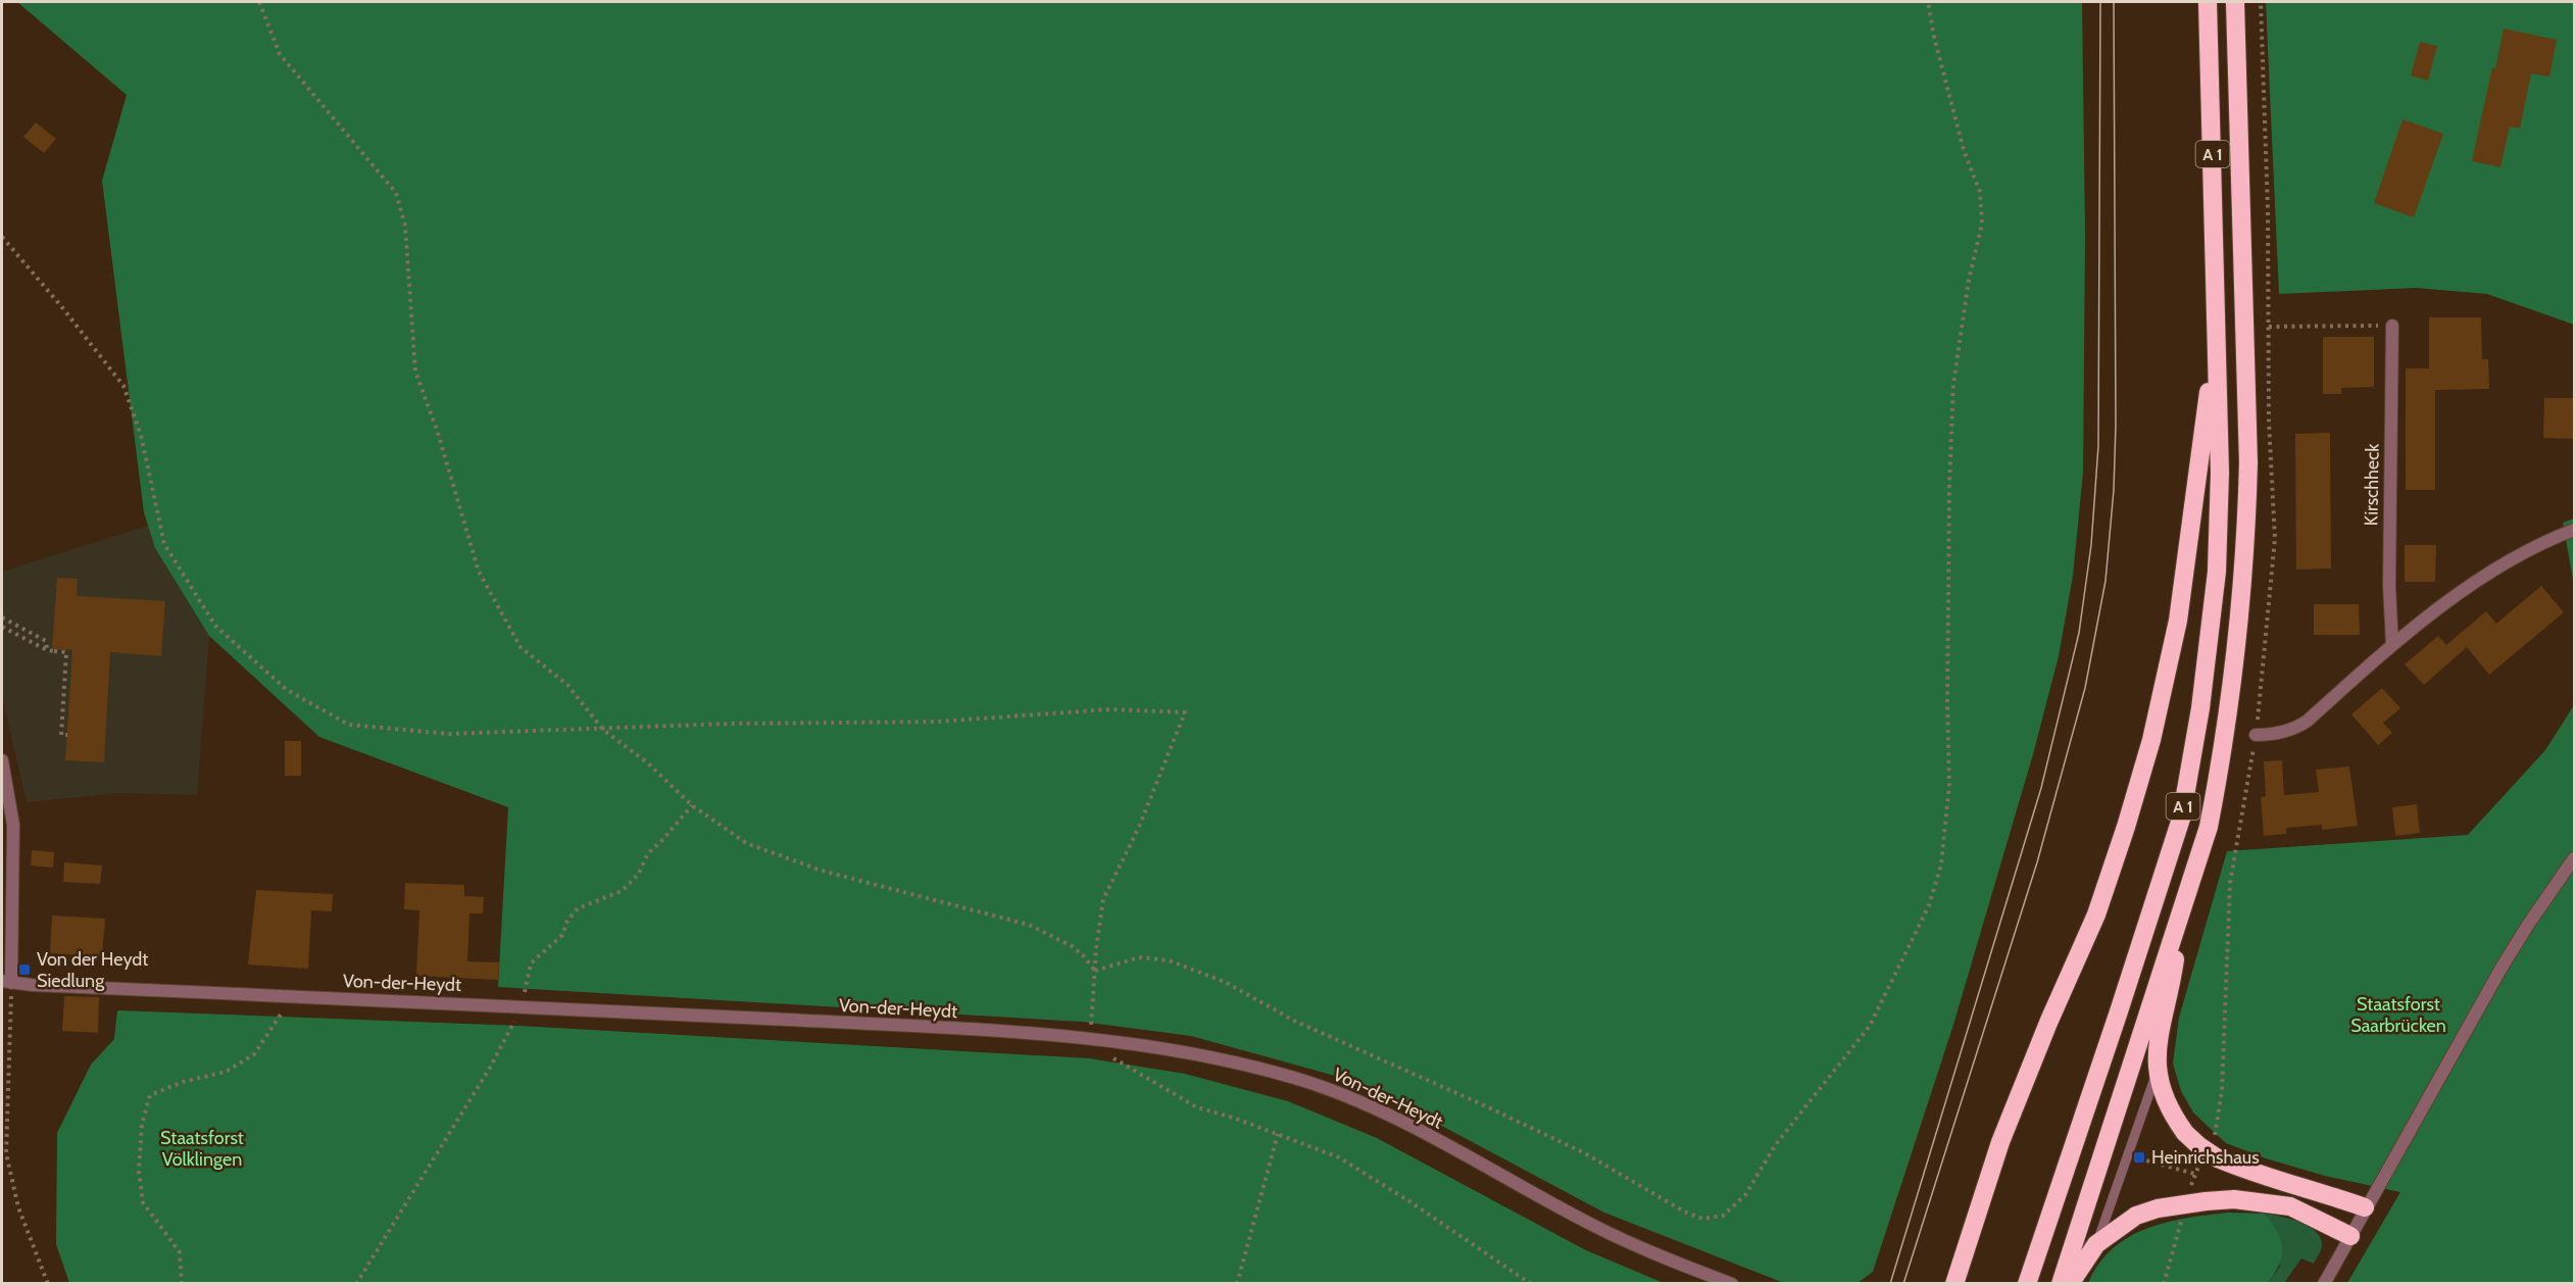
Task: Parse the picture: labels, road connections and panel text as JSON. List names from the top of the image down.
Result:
{
  "streets": {
    "highway": ["A 1"],
    "street": ["Kirschheck", "Von-der-Heydt"]
  },
  "parks": ["Staatsforst Saarbrücken", "Staatsforst Völklingen"],
  "places": {
    "transit": ["Von der Heydt Siedlung", "Heinrichshaus"]
  }
}
